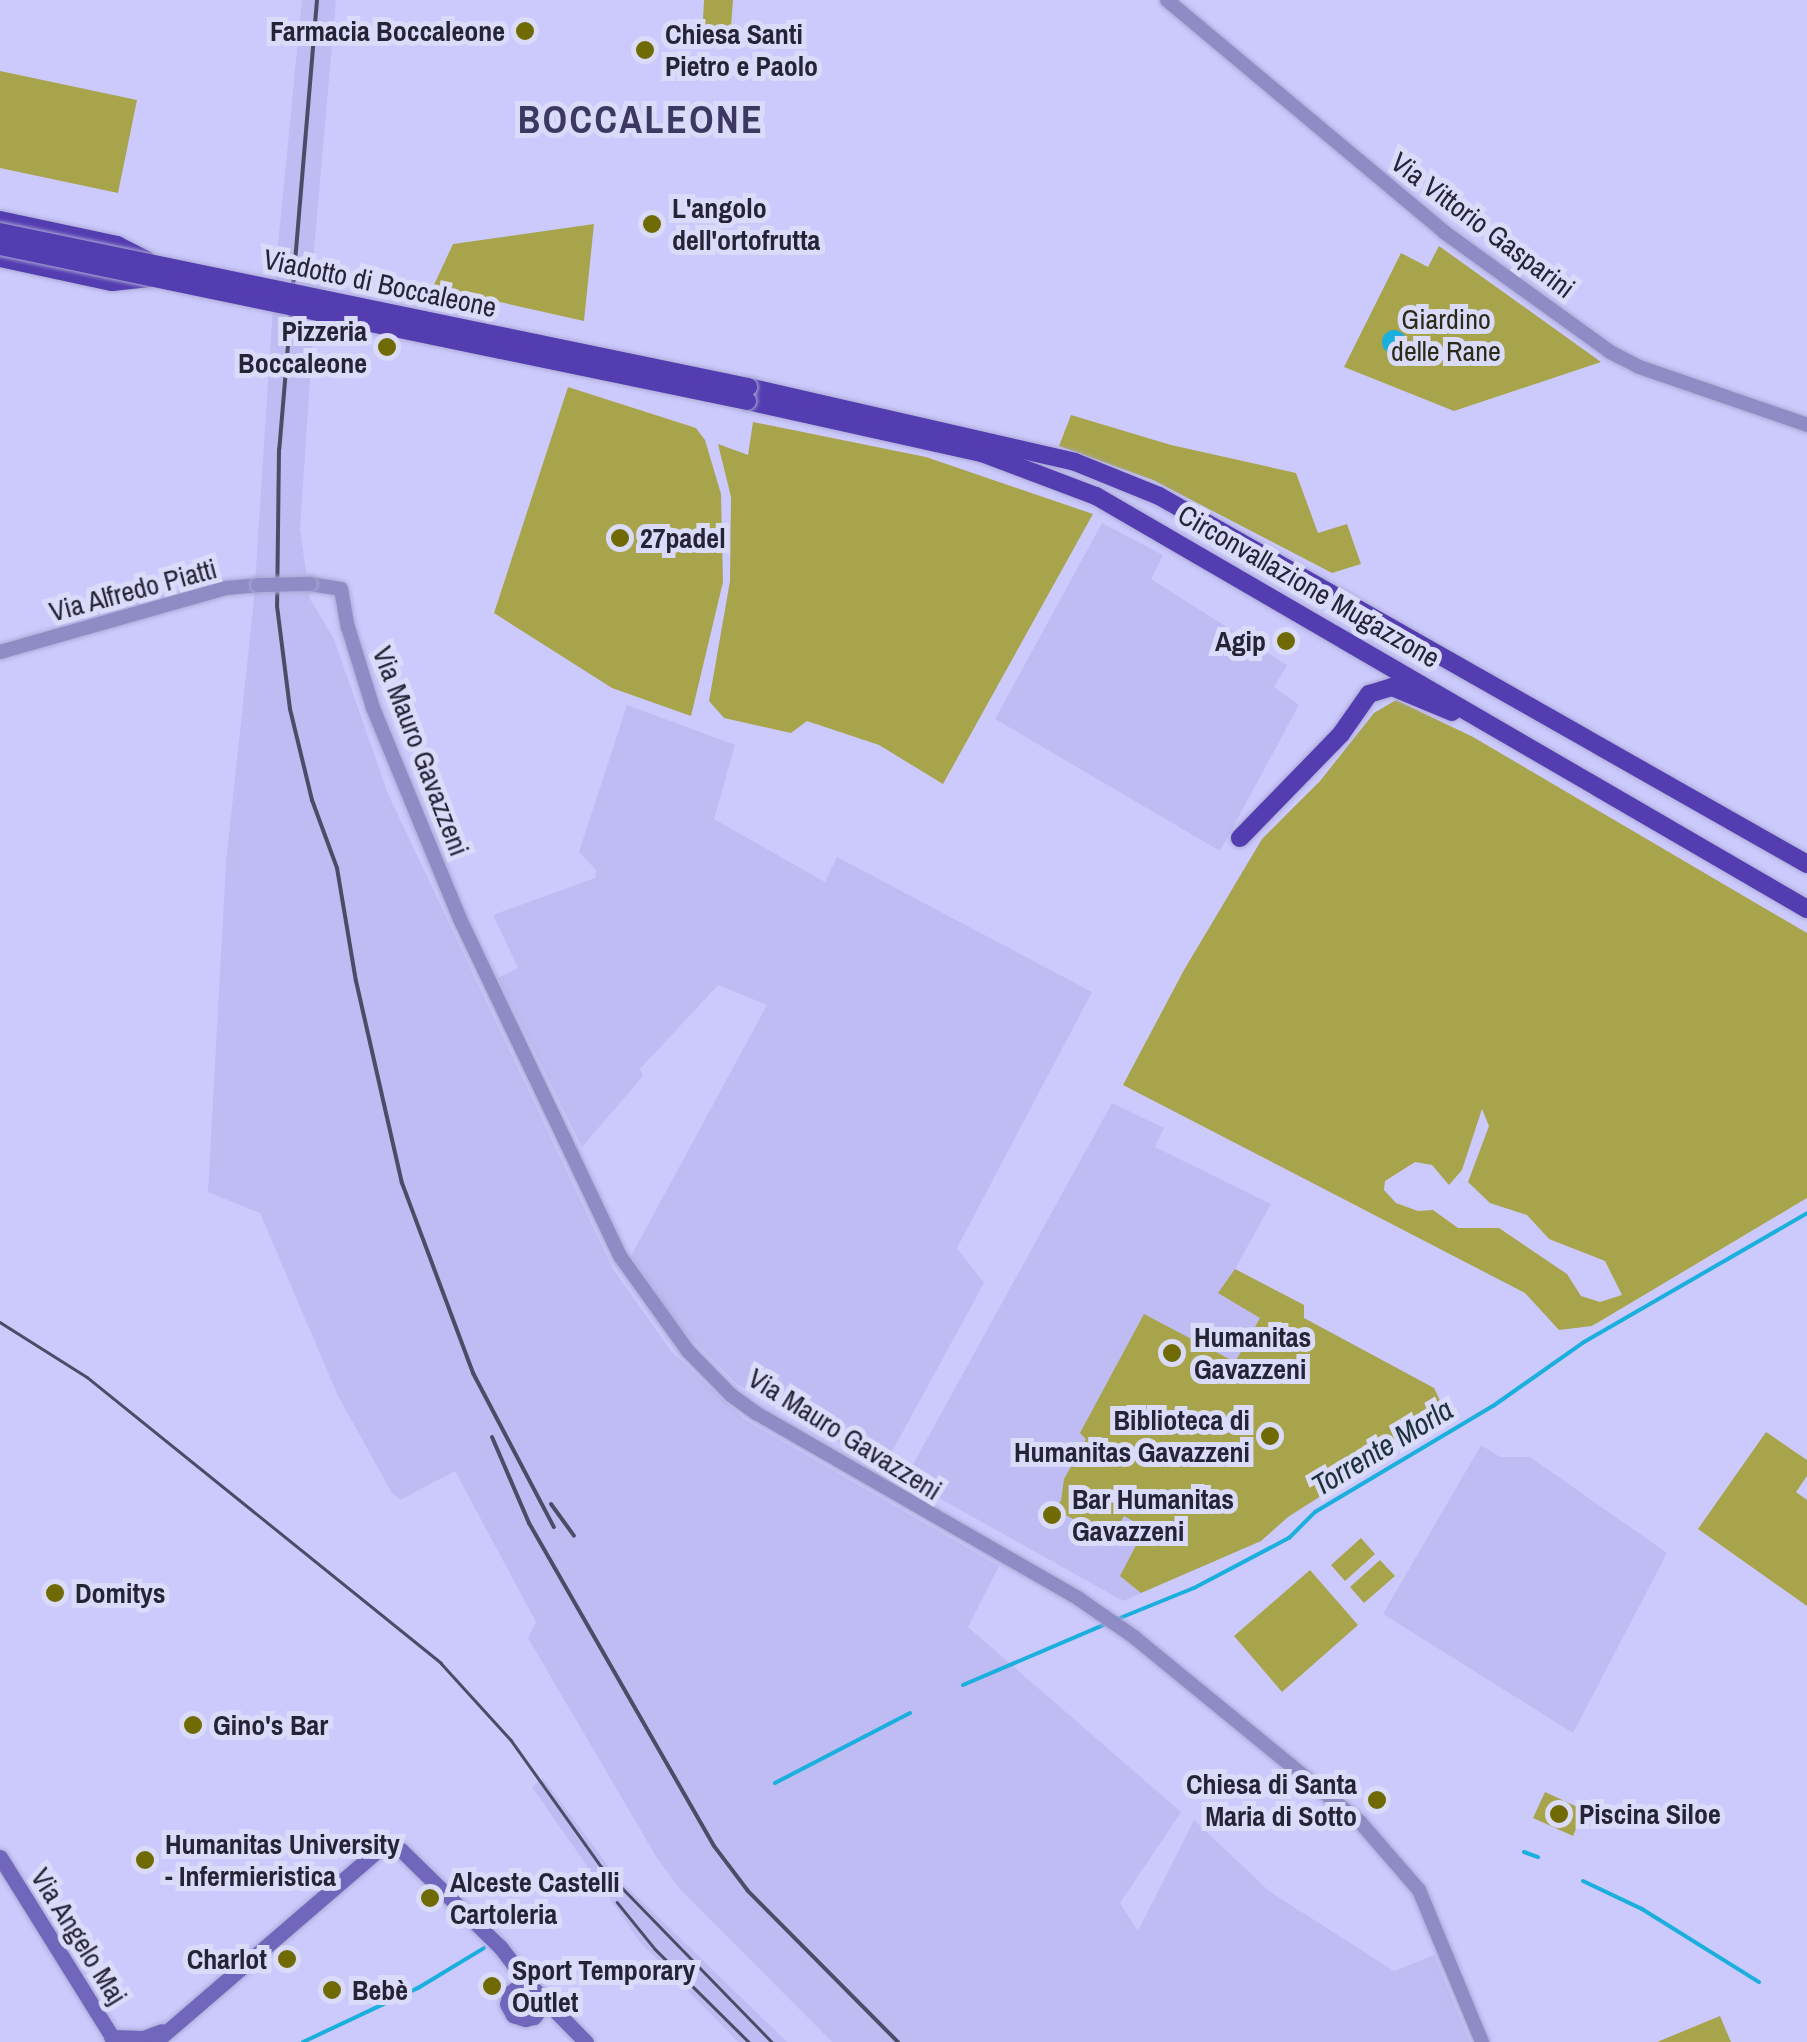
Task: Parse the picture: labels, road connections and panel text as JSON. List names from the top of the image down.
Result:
{
  "streets": {
    "highway": ["Viadotto di Boccaleone", "Circonvallazione Mugazzone"],
    "main road": ["Via Angelo Maj"],
    "street": ["Via Vittorio Gasparini", "Via Alfredo Piatti", "Via Mauro Gavazzeni"]
  },
  "crossings": [
    ["Viadotto di Boccaleone", "Circonvallazione Mugazzone"],
    ["Via Alfredo Piatti", "Via Mauro Gavazzeni"]
  ],
  "districts": ["BOCCALEONE"],
  "water": ["Torrente Morla"],
  "parks": ["Giardino delle Rane"],
  "places": [
    "Farmacia Boccaleone",
    "Chiesa Santi Pietro e Paolo",
    "L'angolo dell'ortofrutta",
    "Pizzeria Boccaleone",
    "27padel",
    "Agip",
    "Humanitas Gavazzeni",
    "Biblioteca di Humanitas Gavazzeni",
    "Bar Humanitas Gavazzeni",
    "Domitys",
    "Gino's Bar",
    "Chiesa di Santa Maria di Sotto",
    "Piscina Siloe",
    "Humanitas University - Infermieristica",
    "Alceste Castelli Cartoleria",
    "Charlot",
    "Sport Temporary Outlet",
    "Bebè"
  ]
}
